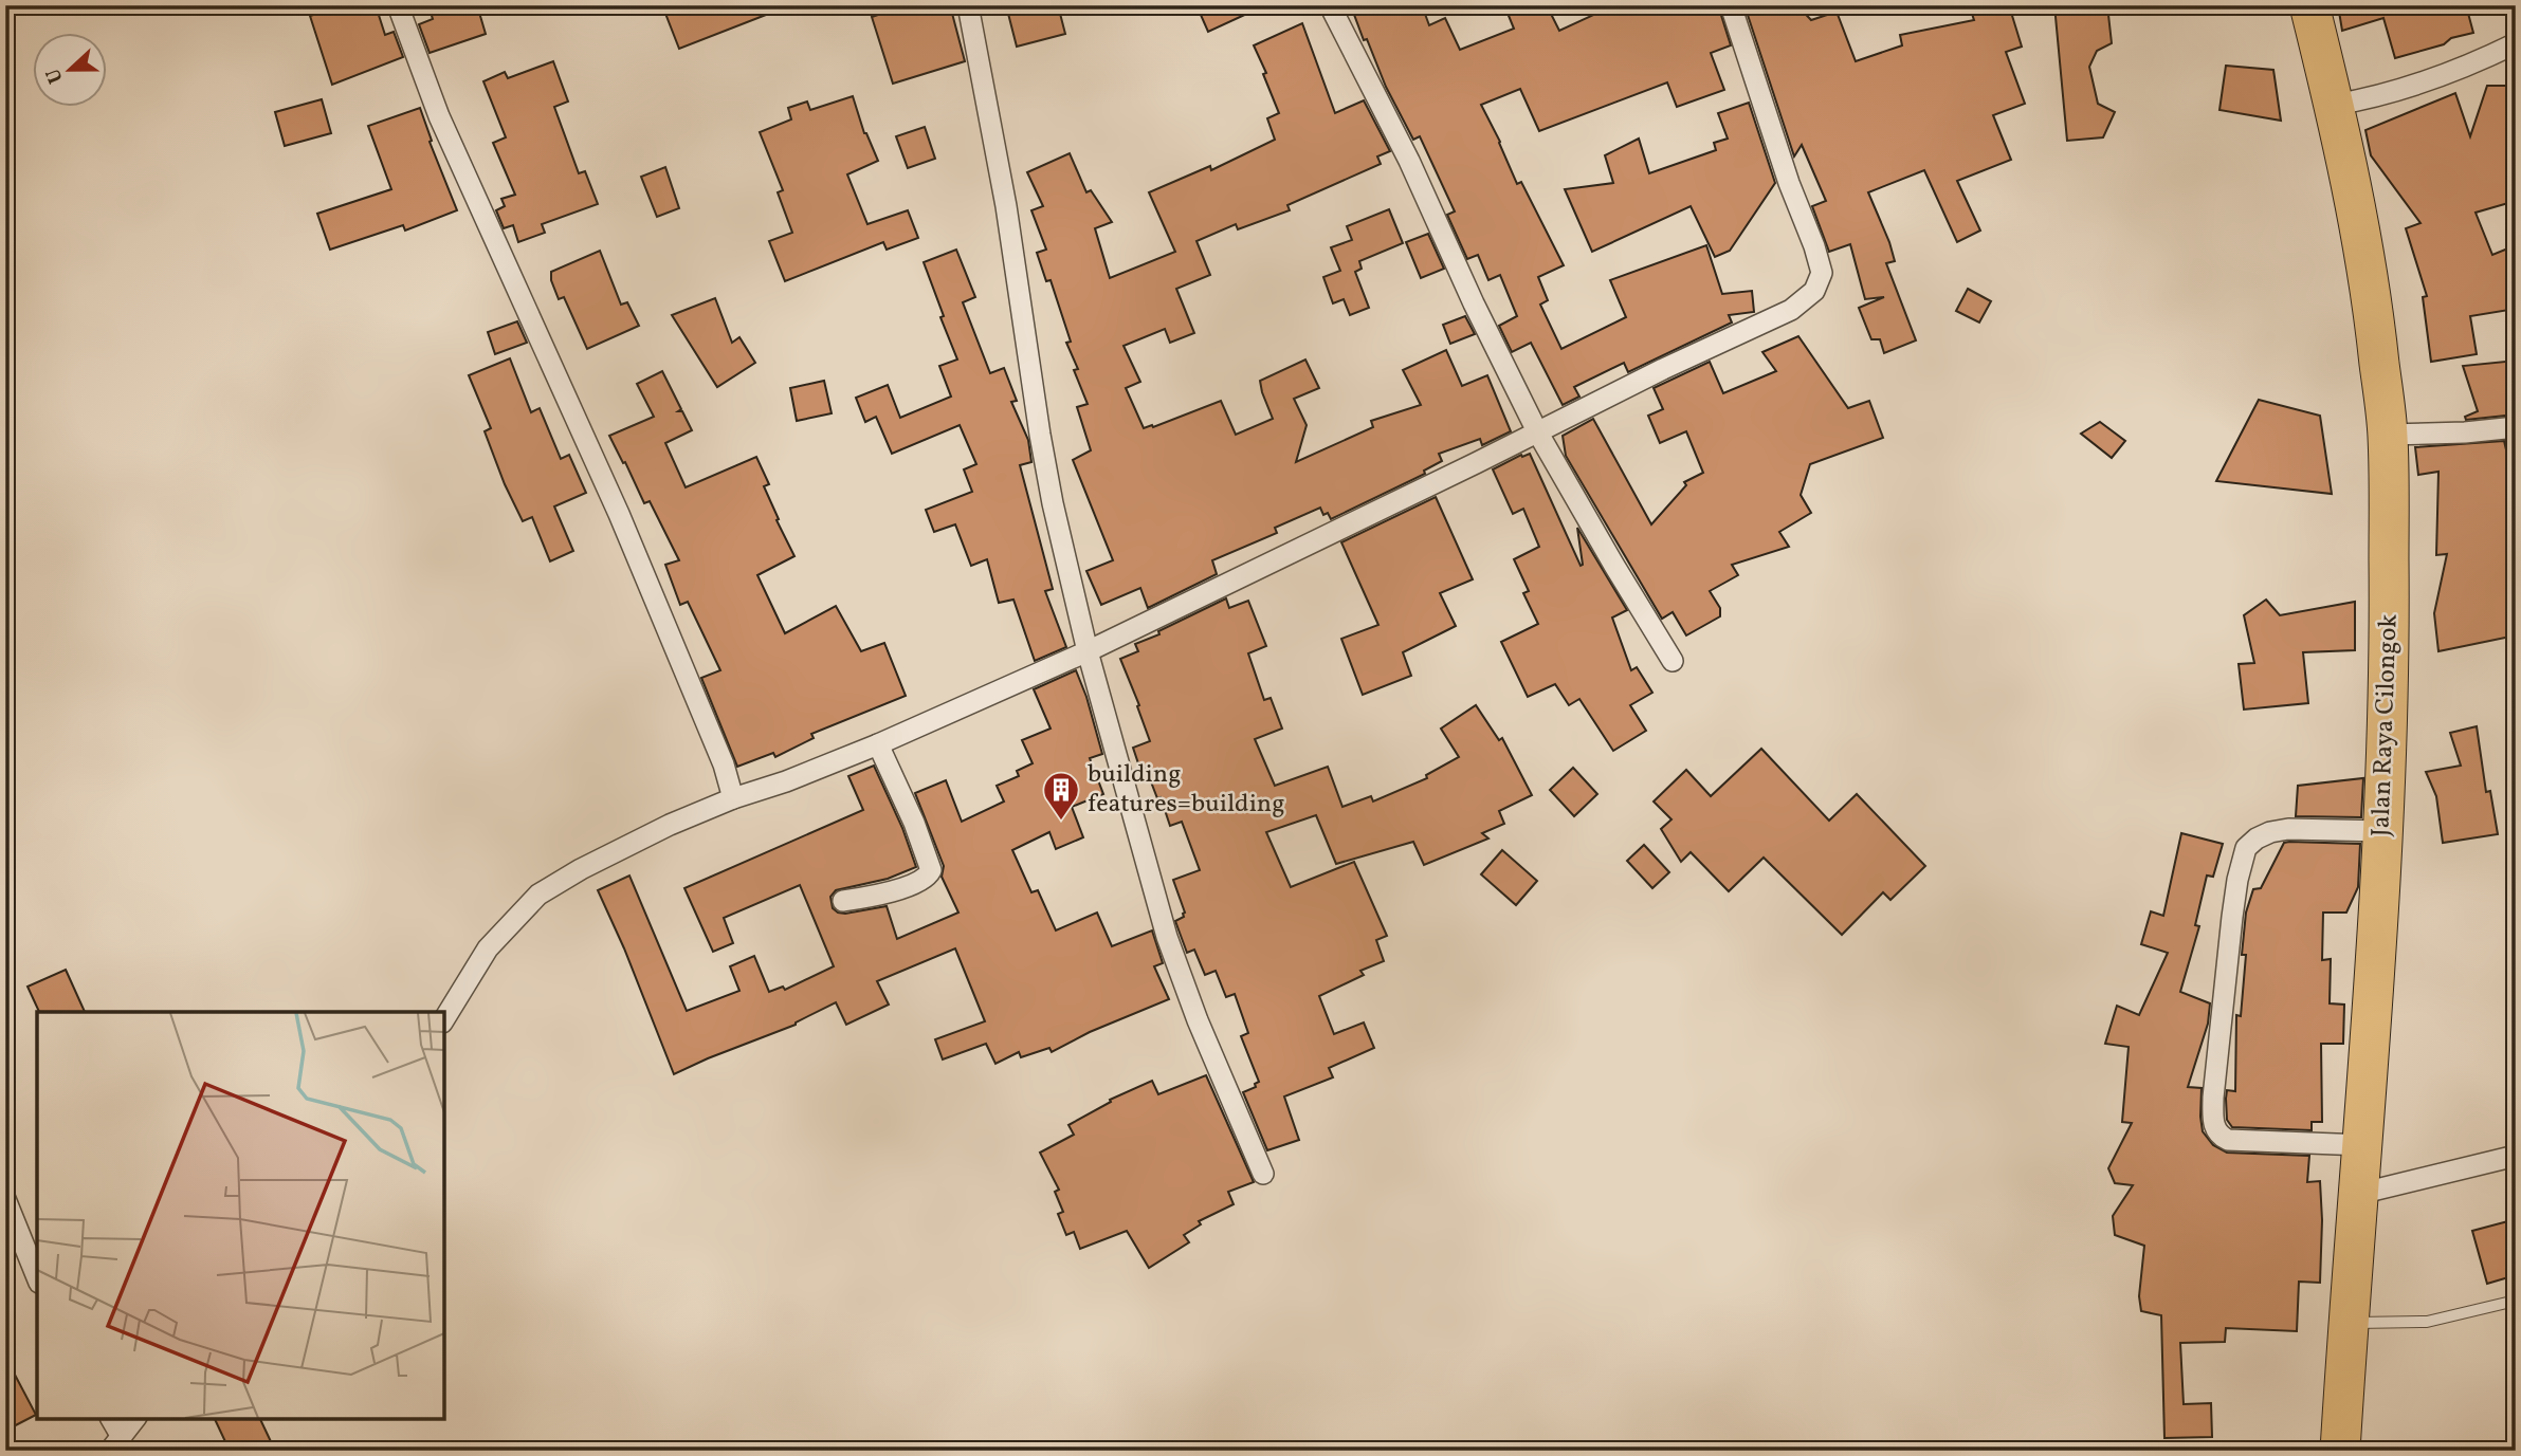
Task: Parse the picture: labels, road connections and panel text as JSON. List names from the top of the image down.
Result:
{
  "streets": {
    "highway": ["Jalan Raya Cilongok"]
  },
  "places": {
    "building": ["building features=building"]
  },
  "north": "left"
}
